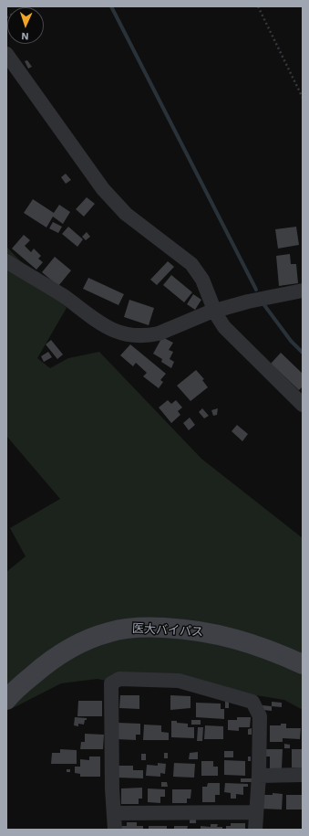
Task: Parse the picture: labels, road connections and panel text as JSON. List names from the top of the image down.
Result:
{
  "streets": {
    "main road": ["医大バイパス"]
  },
  "north": "bottom"
}
